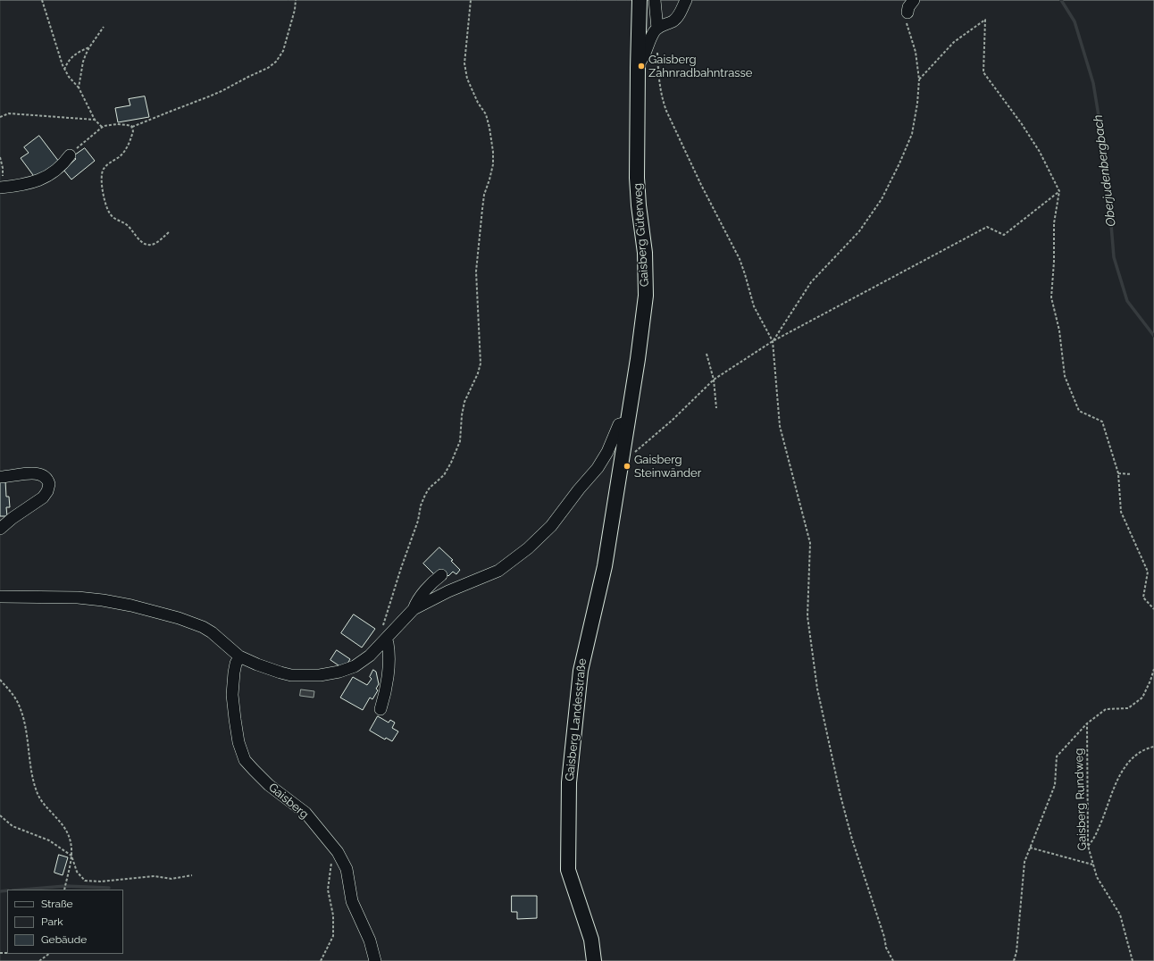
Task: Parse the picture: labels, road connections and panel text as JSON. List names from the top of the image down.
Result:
{
  "streets": {
    "main road": ["Gaisberg Güterweg", "Gaisberg Landesstraße"],
    "street": ["Gaisberg"],
    "path": ["Gaisberg Rundweg"]
  },
  "water": ["Oberjudenbergbach"],
  "places": ["Gaisberg Zahnradbahntrasse", "Gaisberg Steinwänder"],
  "legend": ["Straße", "Park", "Gebäude"]
}
